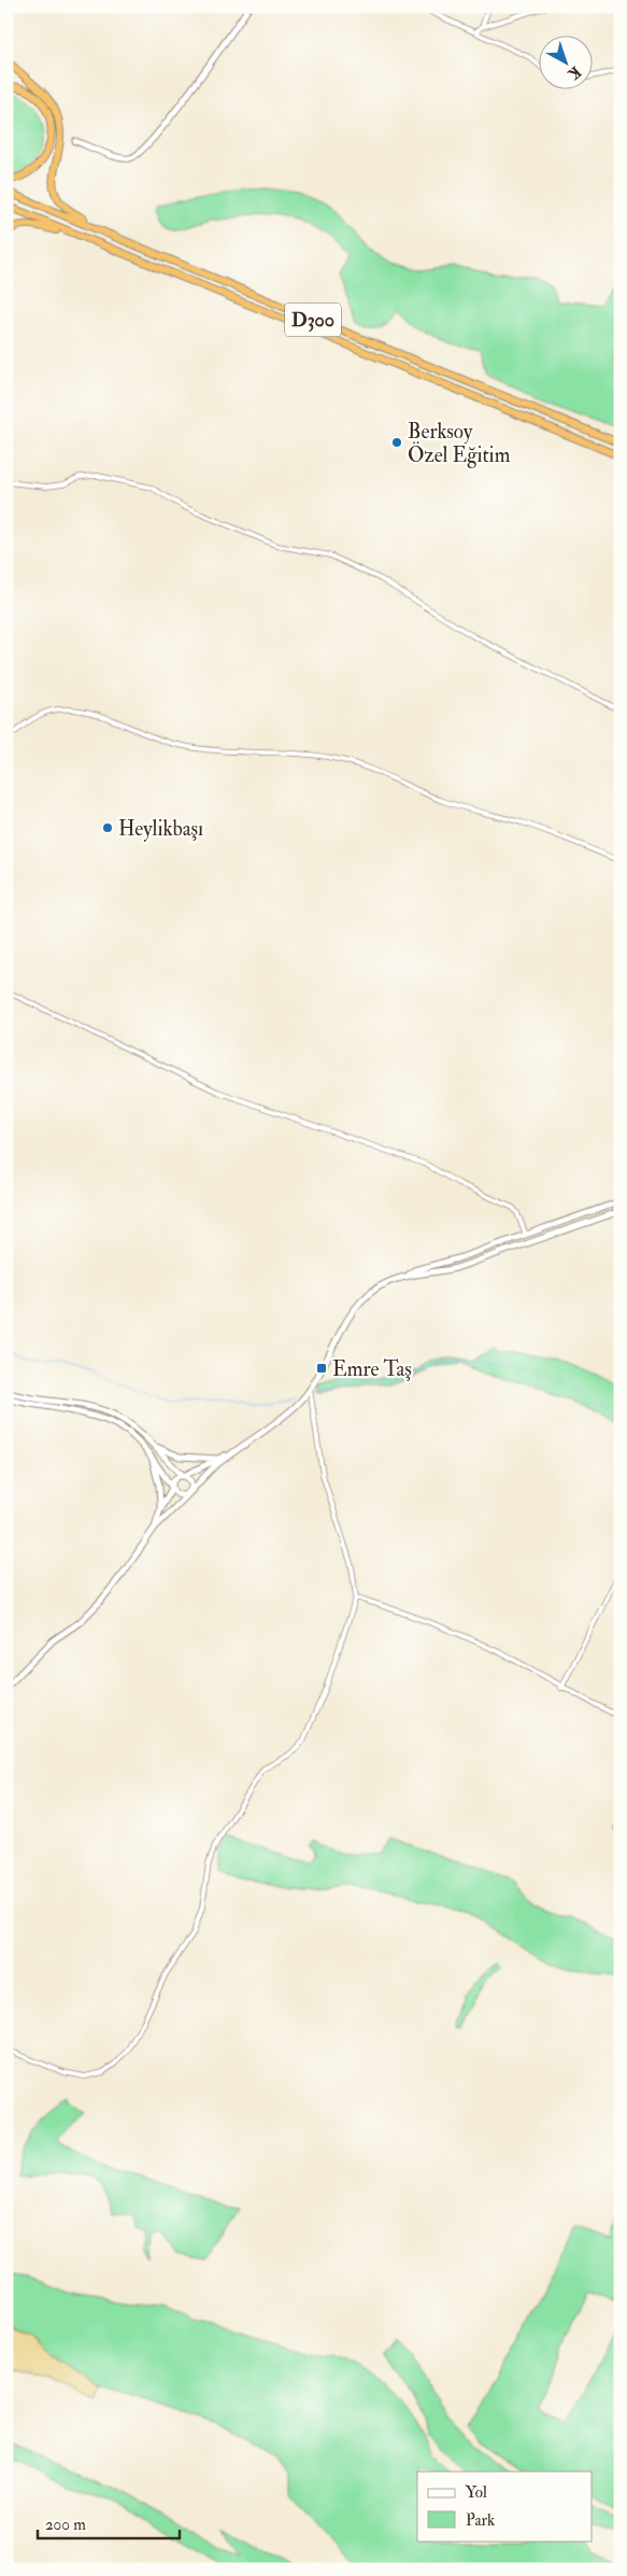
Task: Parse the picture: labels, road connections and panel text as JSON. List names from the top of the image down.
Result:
{
  "streets": {
    "highway": ["D300"]
  },
  "places": {
    "other": ["Berksoy Özel Eğitim", "Heylikbaşı"],
    "transit": ["Emre Taş"]
  },
  "legend": ["Yol", "Park"],
  "scale_bar": "200 m",
  "north": "bottom right"
}
